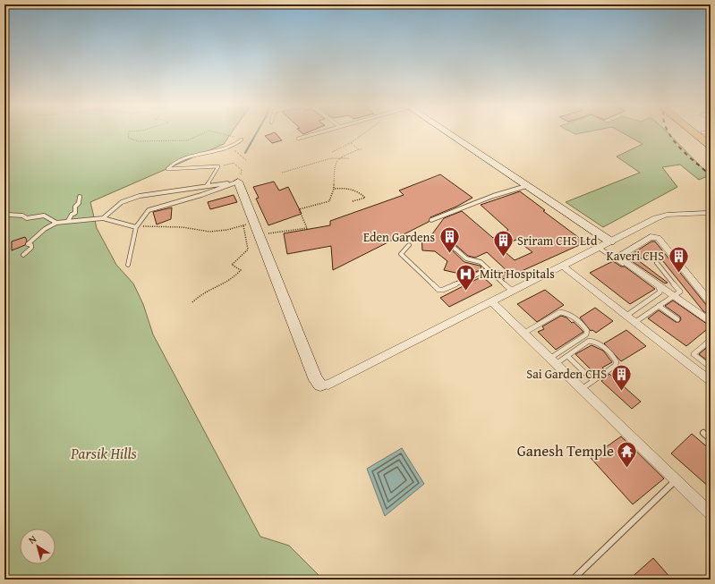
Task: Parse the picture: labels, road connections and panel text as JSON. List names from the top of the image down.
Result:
{
  "parks": ["Parsik Hills"],
  "places": {
    "building": [
      "Eden Gardens",
      "Sriram CHS Ltd",
      "Kaveri CHS",
      "Sai Garden CHS"
    ],
    "hospital": ["Mitr Hospitals"],
    "temple": ["Ganesh Temple"]
  },
  "north": "top left"
}
